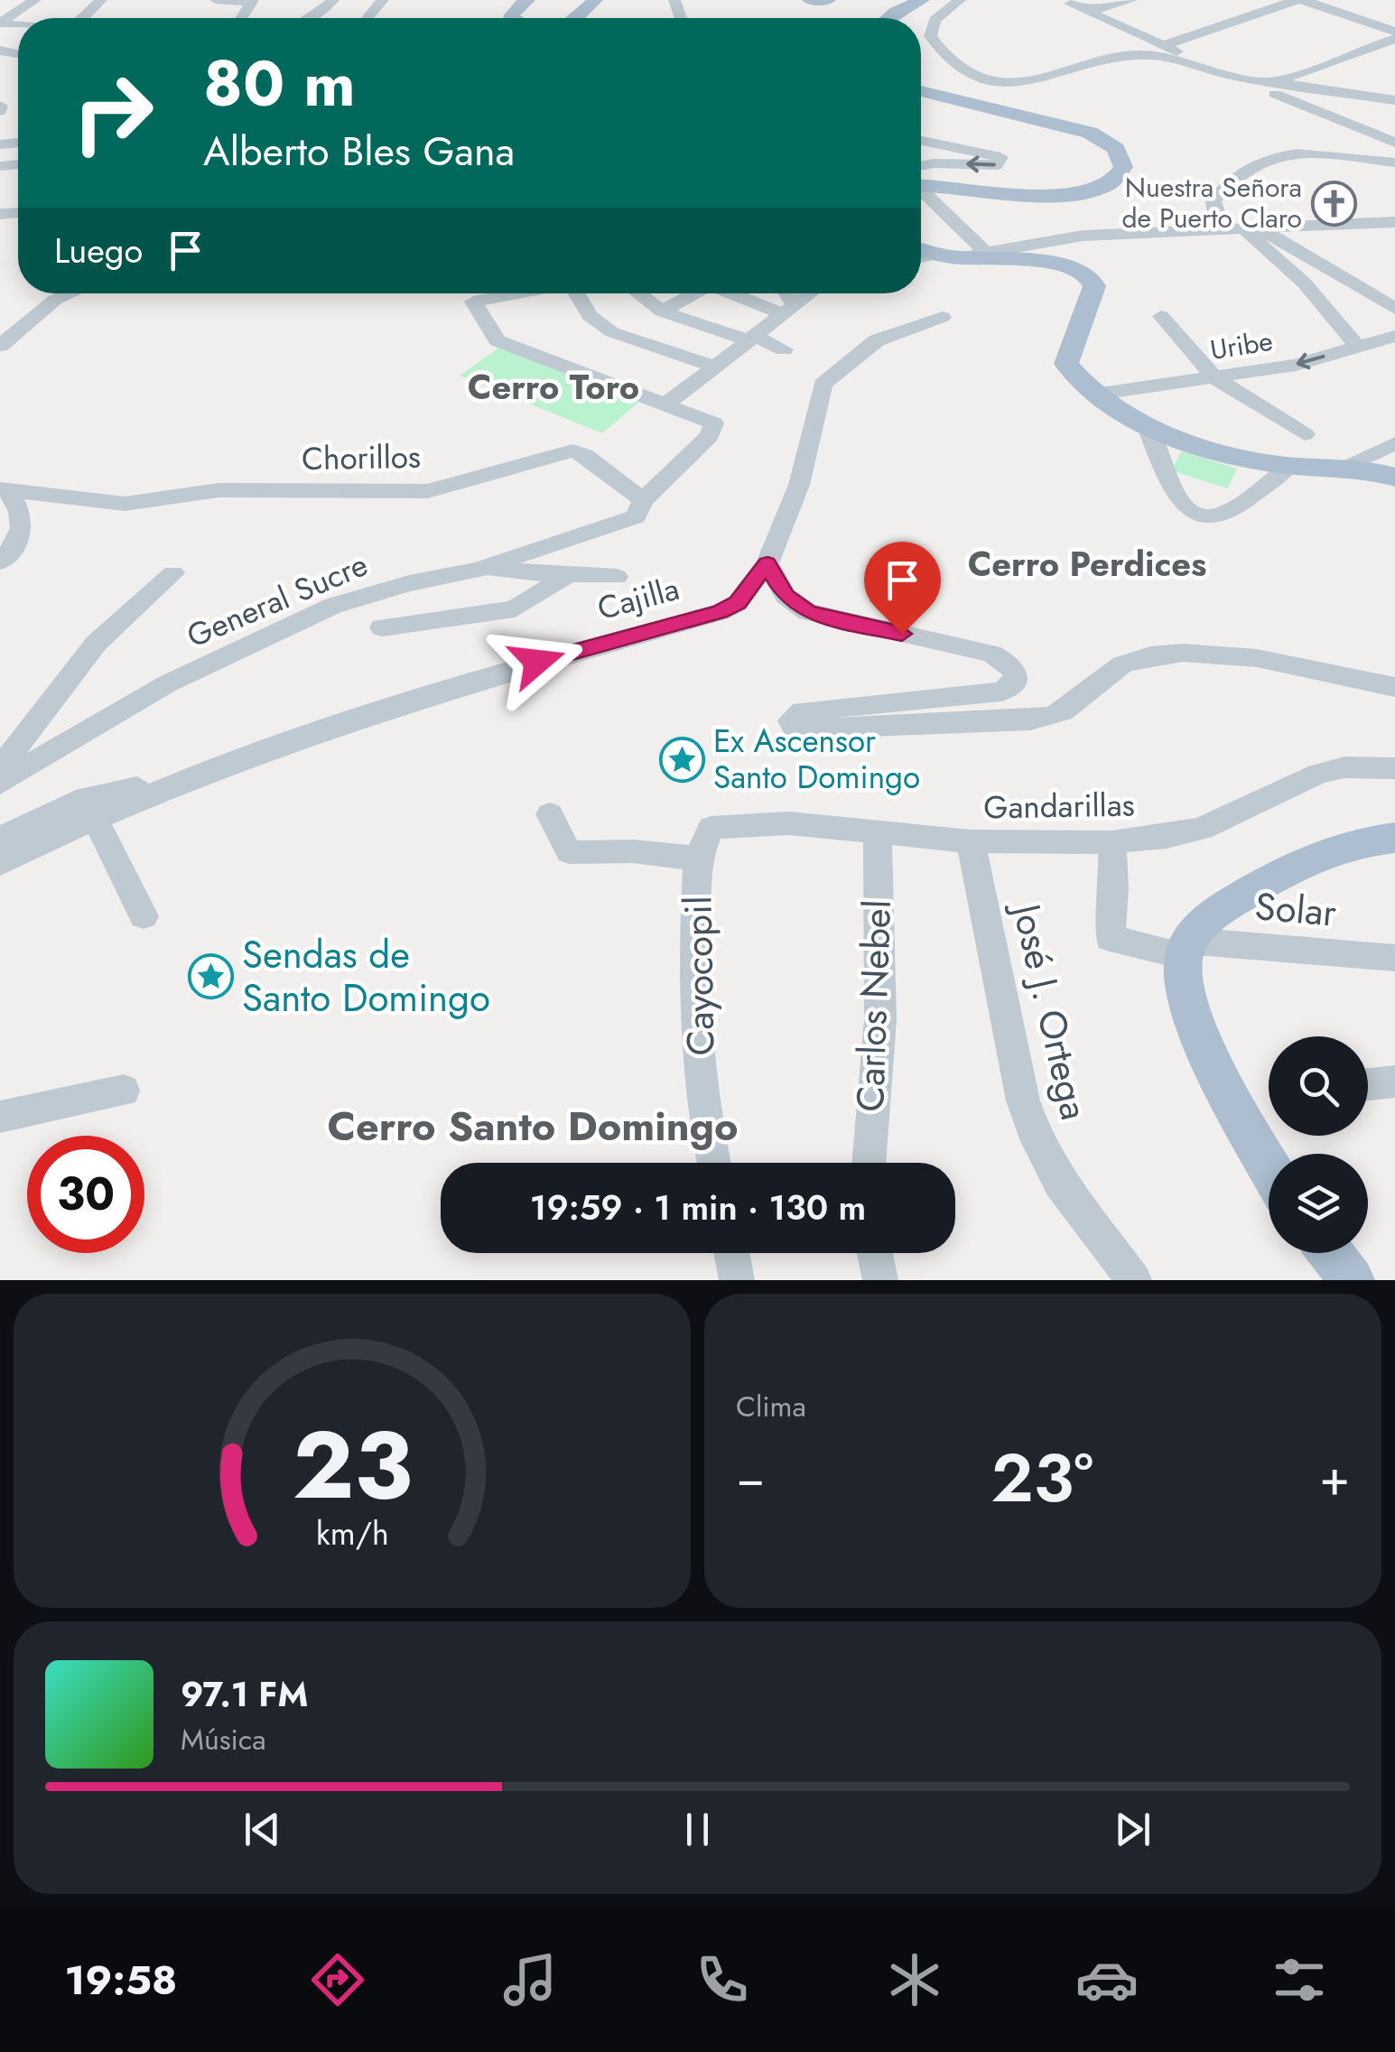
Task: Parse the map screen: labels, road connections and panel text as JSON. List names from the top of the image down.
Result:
{
  "streets": {
    "street": [
      "Uribe",
      "Chorillos",
      "Cajilla",
      "General Sucre",
      "Gandarillas",
      "Solar",
      "Cayocopil",
      "Carlos Nebel",
      "José J. Ortega"
    ]
  },
  "crossings": [
    ["Chorillos", "General Sucre"],
    ["Gandarillas", "Solar"],
    ["Gandarillas", "Cayocopil"],
    ["Gandarillas", "Carlos Nebel"],
    ["Gandarillas", "José J. Ortega"]
  ],
  "districts": ["Cerro Toro", "Cerro Perdices", "Cerro Santo Domingo"],
  "places": {
    "church": ["Nuestra Señora de Puerto Claro"],
    "place": ["Ex Ascensor Santo Domingo", "Sendas de Santo Domingo"]
  },
  "page": {
    "turn": ["80 m", "Alberto Bles Gana"],
    "then": "Luego",
    "limit": "30",
    "trip": "19:59 · 1 min · 130 m",
    "tile": "Clima",
    "heat": ["−", "23°", "+"],
    "song": ["97.1 FM", "Música"],
    "tabs": "19:58",
    "gauge": ["23", "km/h"]
  }
}
